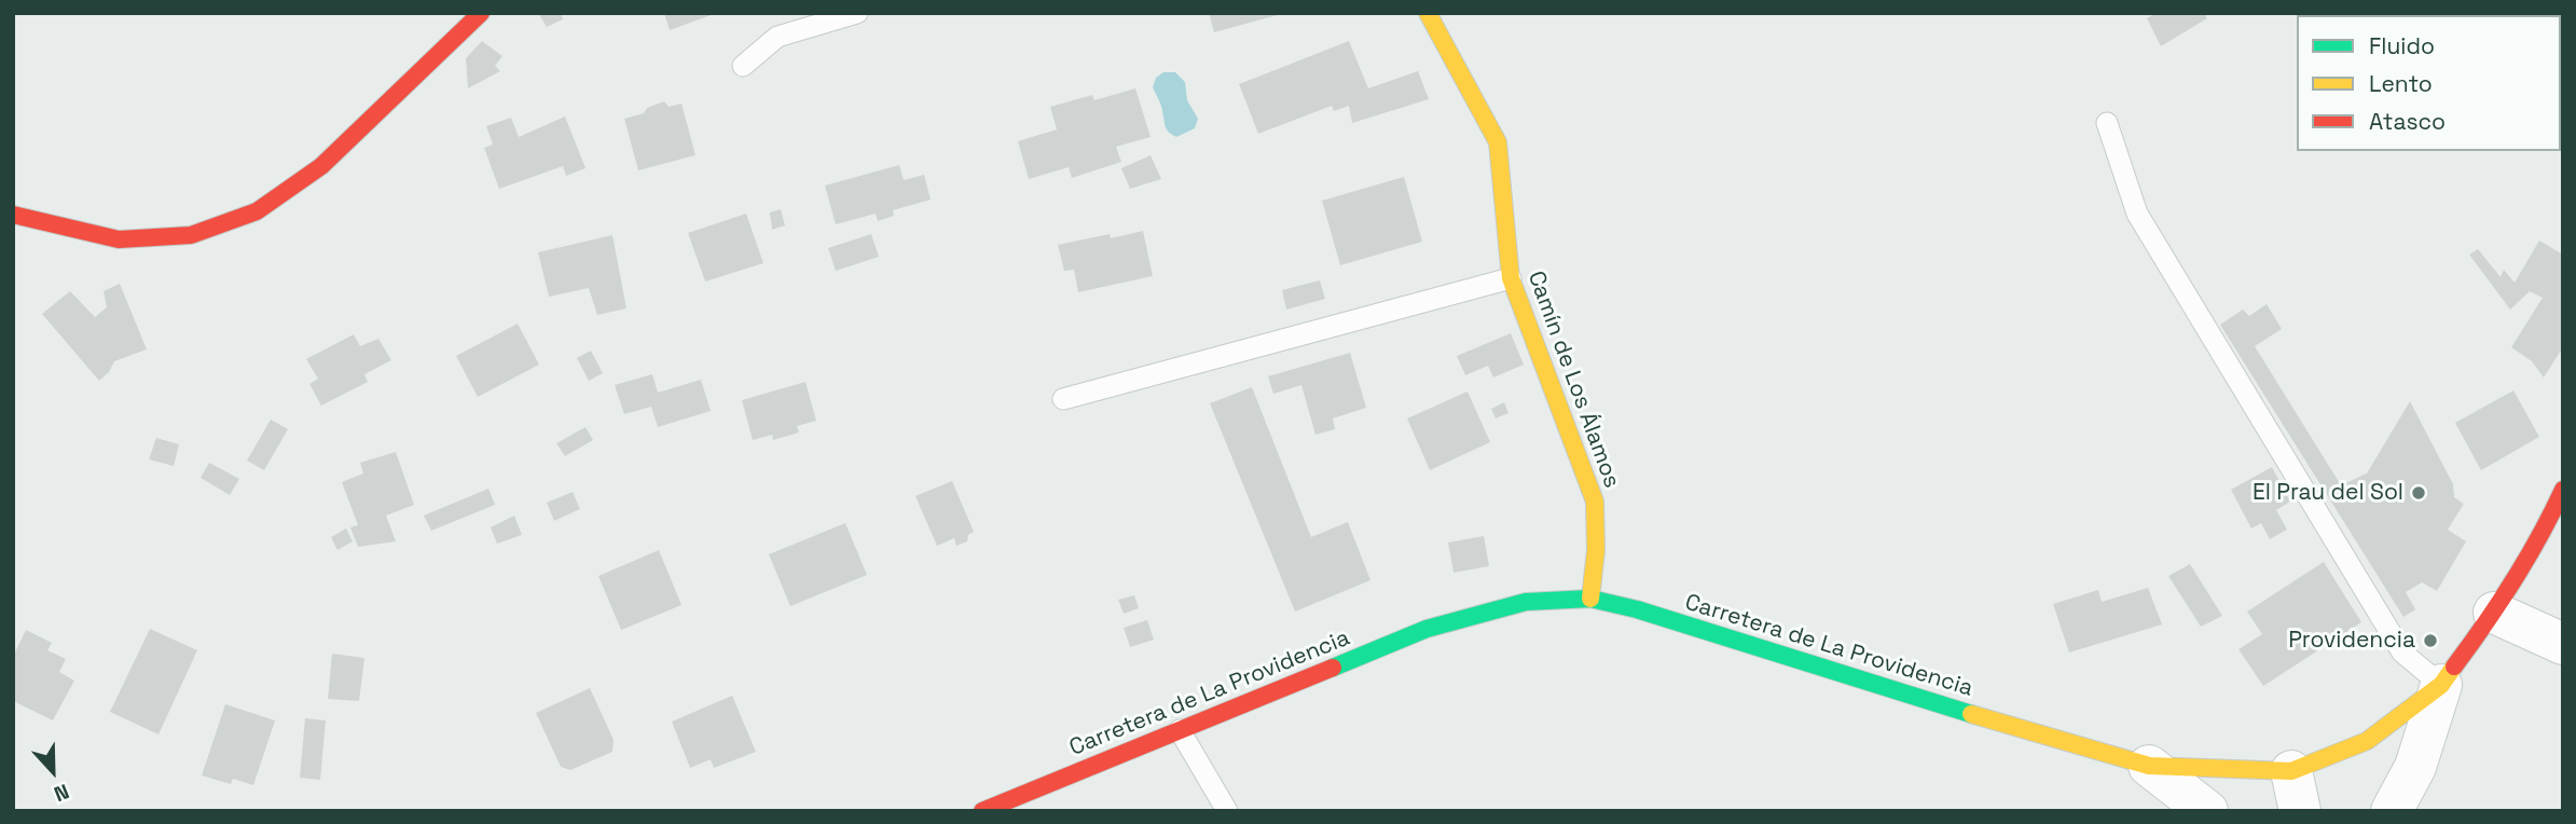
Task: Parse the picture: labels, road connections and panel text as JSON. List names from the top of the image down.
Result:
{
  "streets": {
    "street": ["Camín de Los Álamos", "Carretera de La Providencia"]
  },
  "crossings": [
    ["Camín de Los Álamos", "Carretera de La Providencia"]
  ],
  "places": ["El Prau del Sol", "Providencia"],
  "legend": ["Fluido", "Lento", "Atasco"],
  "north": "bottom"
}
